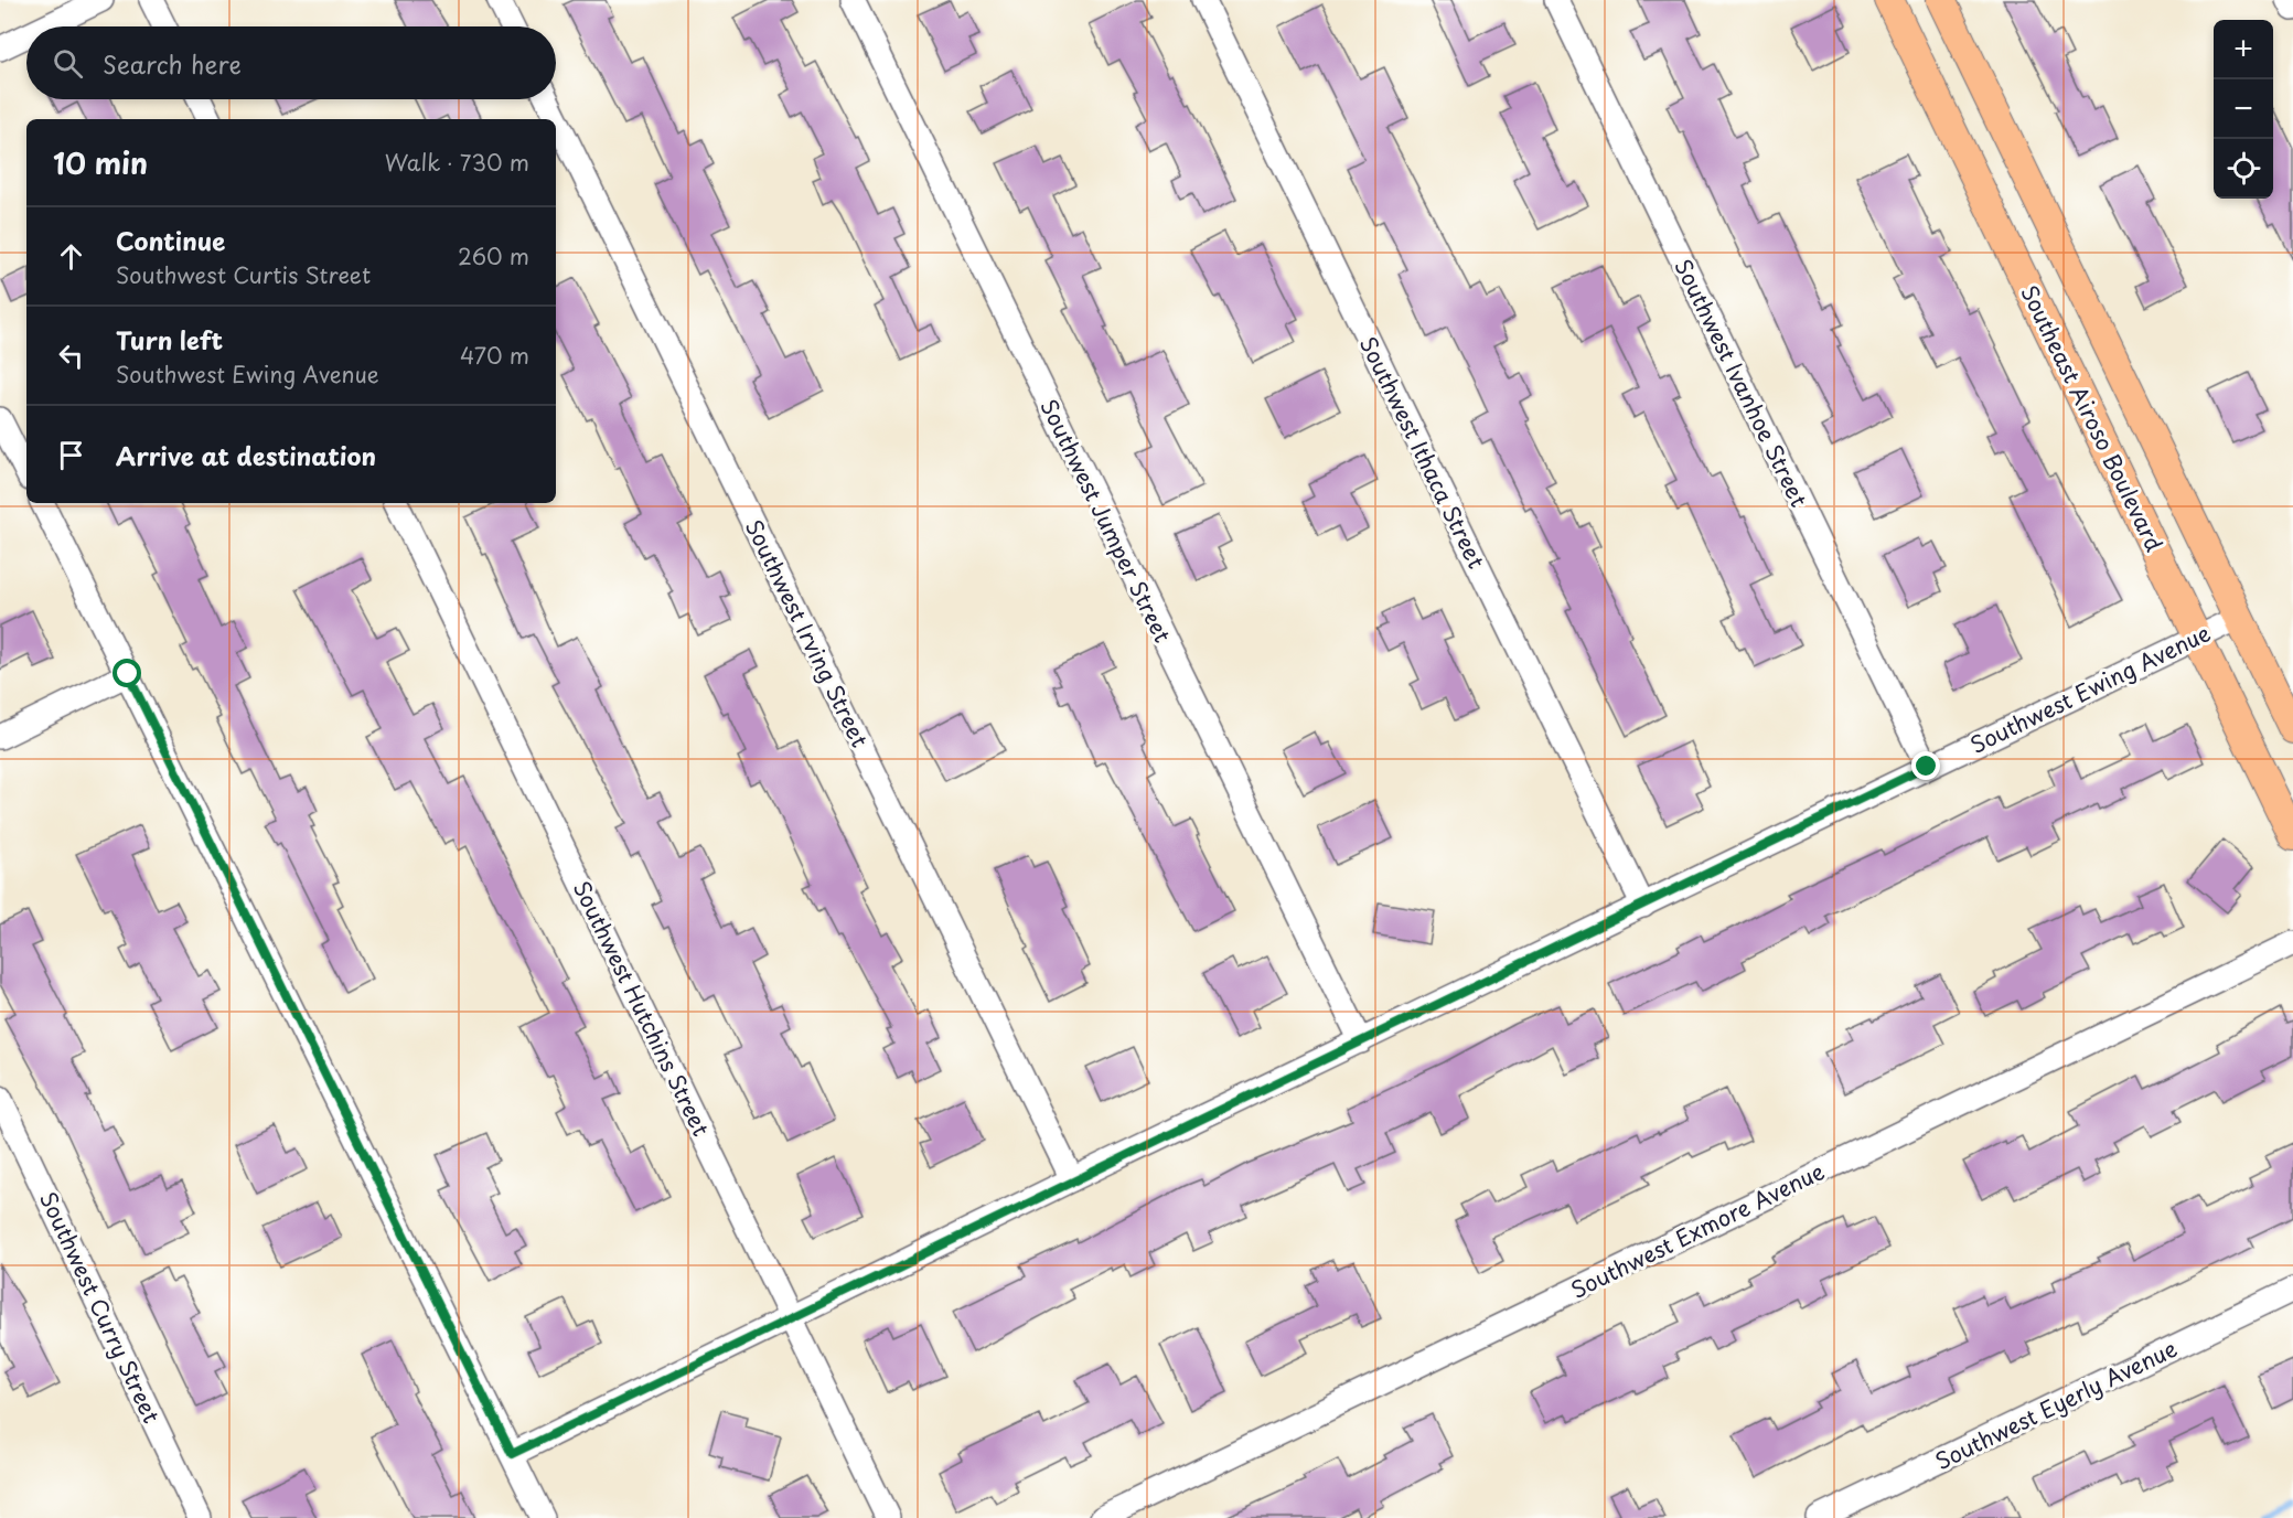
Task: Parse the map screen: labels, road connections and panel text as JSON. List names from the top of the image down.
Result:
{
  "streets": {
    "main road": ["Southeast Airoso Boulevard"],
    "street": [
      "Southwest Ivanhoe Street",
      "Southwest Ithaca Street",
      "Southwest Jumper Street",
      "Southwest Irving Street",
      "Southwest Ewing Avenue",
      "Southwest Hutchins Street",
      "Southwest Exmore Avenue",
      "Southwest Curry Street",
      "Southwest Eyerly Avenue"
    ]
  },
  "crossings": [
    ["Southwest Ivanhoe Street", "Southwest Ewing Avenue"],
    ["Southeast Airoso Boulevard", "Southwest Ewing Avenue"],
    ["Southwest Ithaca Street", "Southwest Ewing Avenue"],
    ["Southwest Jumper Street", "Southwest Ewing Avenue"],
    ["Southwest Irving Street", "Southwest Ewing Avenue"],
    ["Southwest Ewing Avenue", "Southwest Hutchins Street"]
  ],
  "page": {
    "map_buttons": ["+", "−"],
    "search": "Search here",
    "heading": ["10 min", "Walk · 730 m"],
    "list": [
      ["Continue", "Southwest Curtis Street", "260 m"],
      ["Turn left", "Southwest Ewing Avenue", "470 m"],
      "Arrive at destination"
    ]
  }
}
